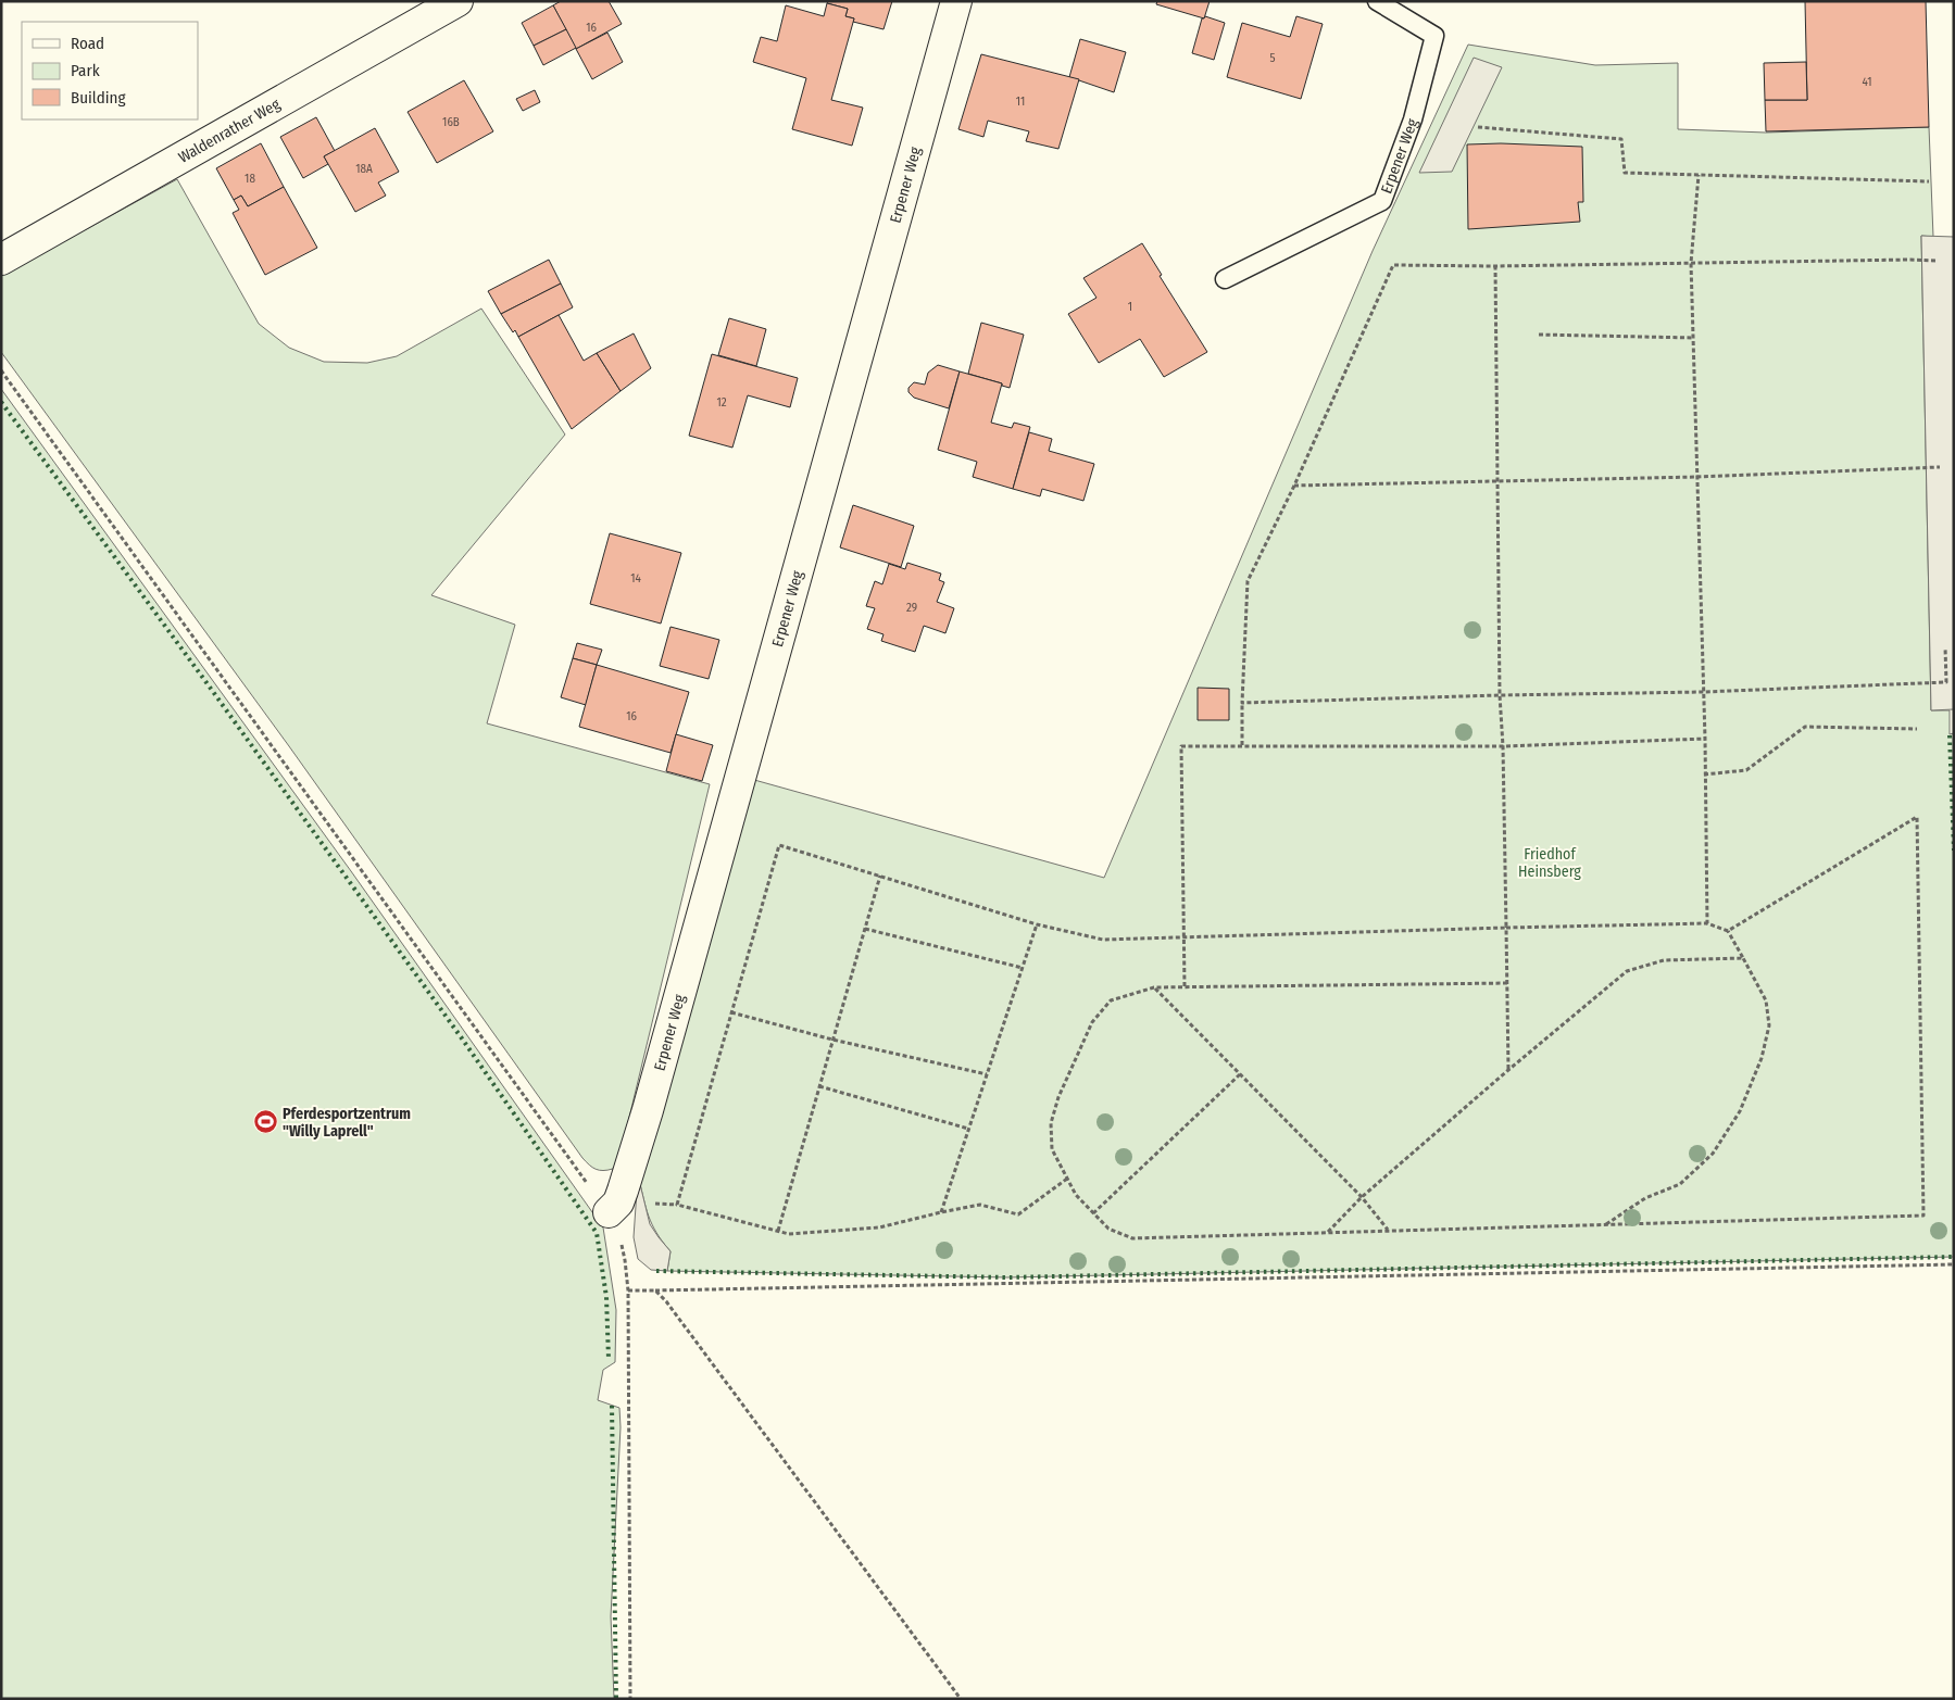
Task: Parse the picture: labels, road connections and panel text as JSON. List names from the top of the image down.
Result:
{
  "streets": {
    "street": ["Waldenrather Weg", "Erpener Weg"]
  },
  "parks": ["Friedhof Heinsberg"],
  "places": {
    "sports": ["Pferdesportzentrum \"Willy Laprell\""]
  },
  "house_numbers": [
    "16",
    "5",
    "41",
    "11",
    "16B",
    "18A",
    "18",
    "1",
    "12",
    "14",
    "29",
    "16"
  ],
  "legend": ["Road", "Park", "Building"]
}
